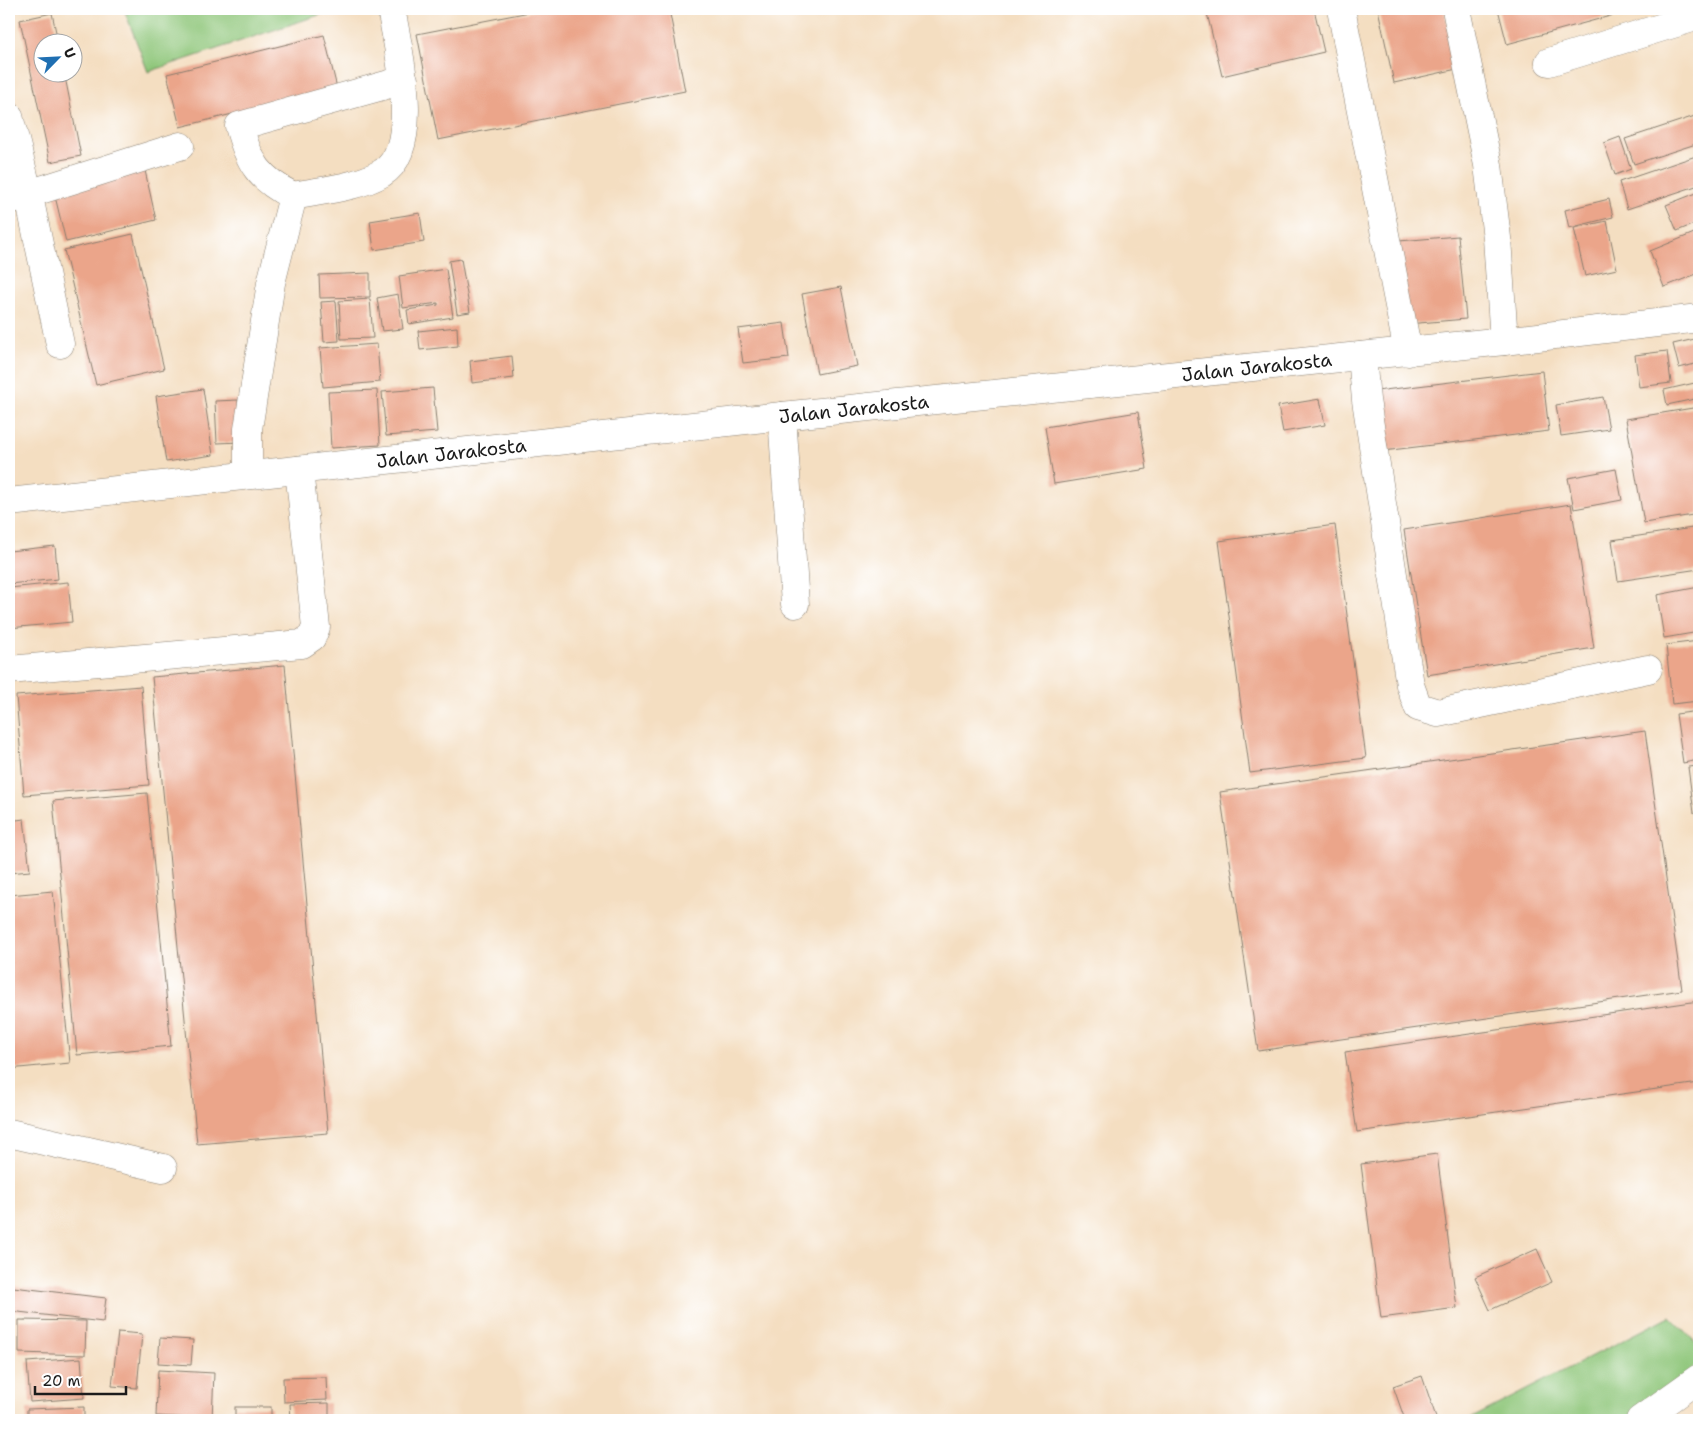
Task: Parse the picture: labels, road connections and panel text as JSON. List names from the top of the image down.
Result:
{
  "streets": {
    "street": ["Jalan Jarakosta"]
  },
  "scale_bar": "20 m",
  "north": "top right"
}
